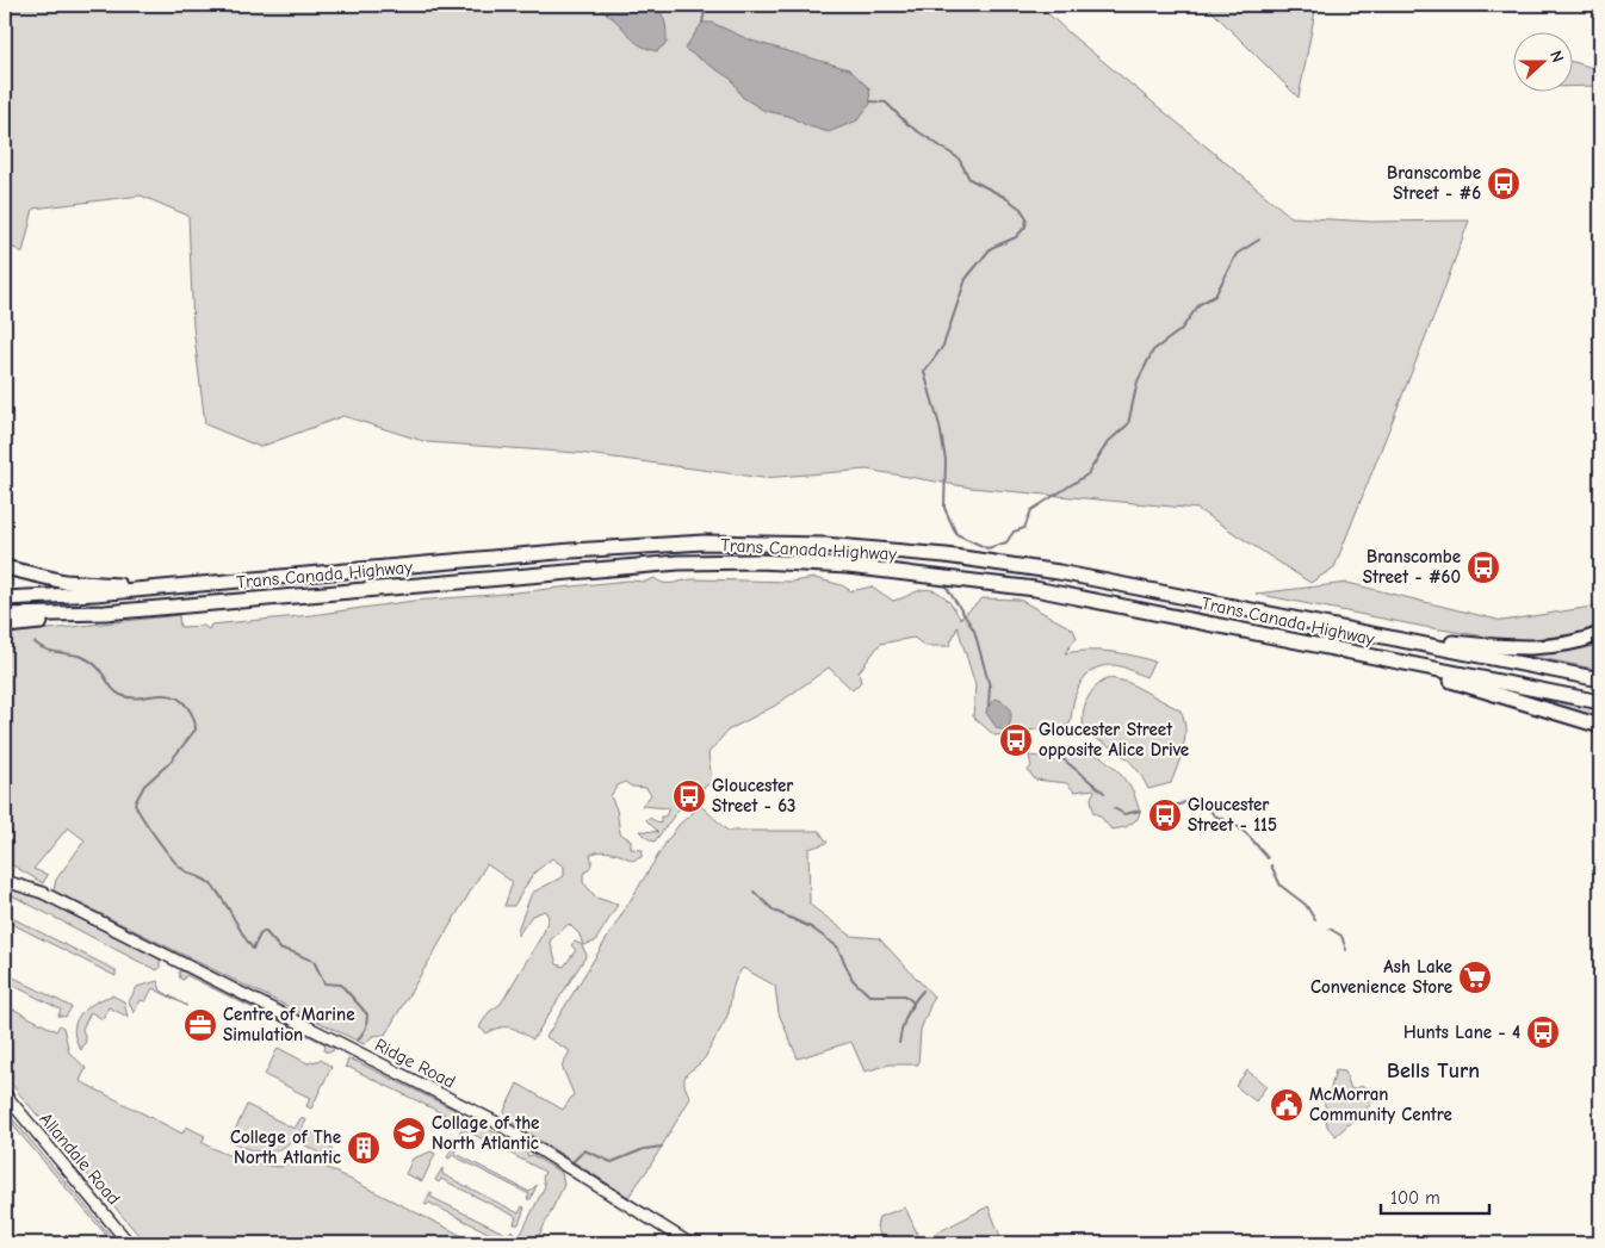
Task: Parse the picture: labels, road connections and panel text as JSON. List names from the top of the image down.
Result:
{
  "streets": {
    "highway": ["Trans Canada Highway"],
    "street": ["Ridge Road", "Allandale Road"]
  },
  "districts": ["Bells Turn"],
  "places": {
    "bus stop": [
      "Branscombe Street - #6",
      "Branscombe Street - #60",
      "Gloucester Street opposite Alice Drive",
      "Gloucester Street - 63",
      "Gloucester Street - 115",
      "Hunts Lane - 4"
    ],
    "supermarket": ["Ash Lake Convenience Store"],
    "office": ["Centre of Marine Simulation"],
    "public building": ["McMorran Community Centre"],
    "school or university": ["Collage of the North Atlantic"],
    "building": ["College of The North Atlantic"]
  },
  "scale_bar": "100 m",
  "north": "right"
}
